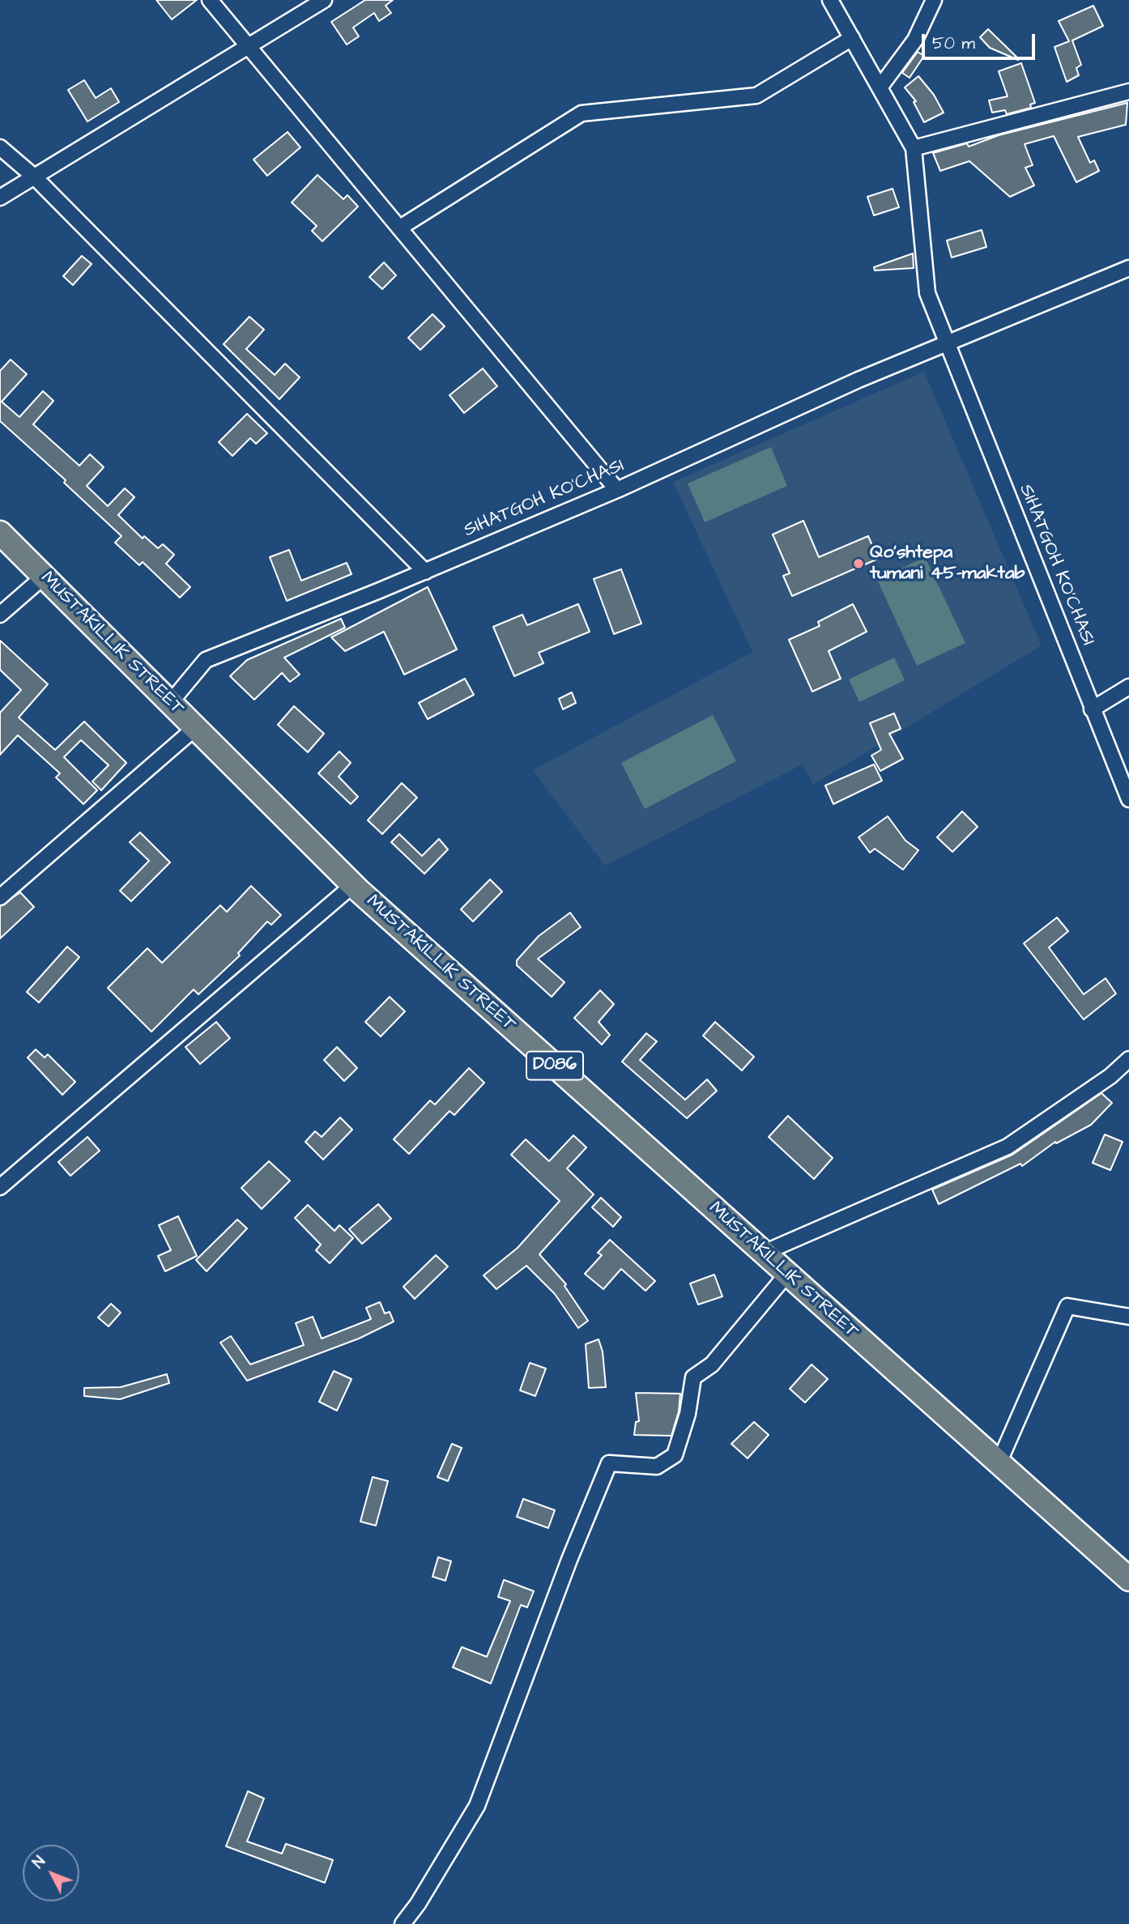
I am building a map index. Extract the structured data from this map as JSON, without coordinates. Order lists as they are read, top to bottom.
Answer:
{
  "streets": {
    "main road": ["MUSTAKILLIK STREET", "D086"],
    "street": ["SIHATGOH KO'CHASI"]
  },
  "crossings": [
    ["SIHATGOH KO'CHASI", "MUSTAKILLIK STREET"]
  ],
  "places": ["Qo'shtepa tumani 45-maktab"],
  "scale_bar": "50 m",
  "north": "top left"
}
